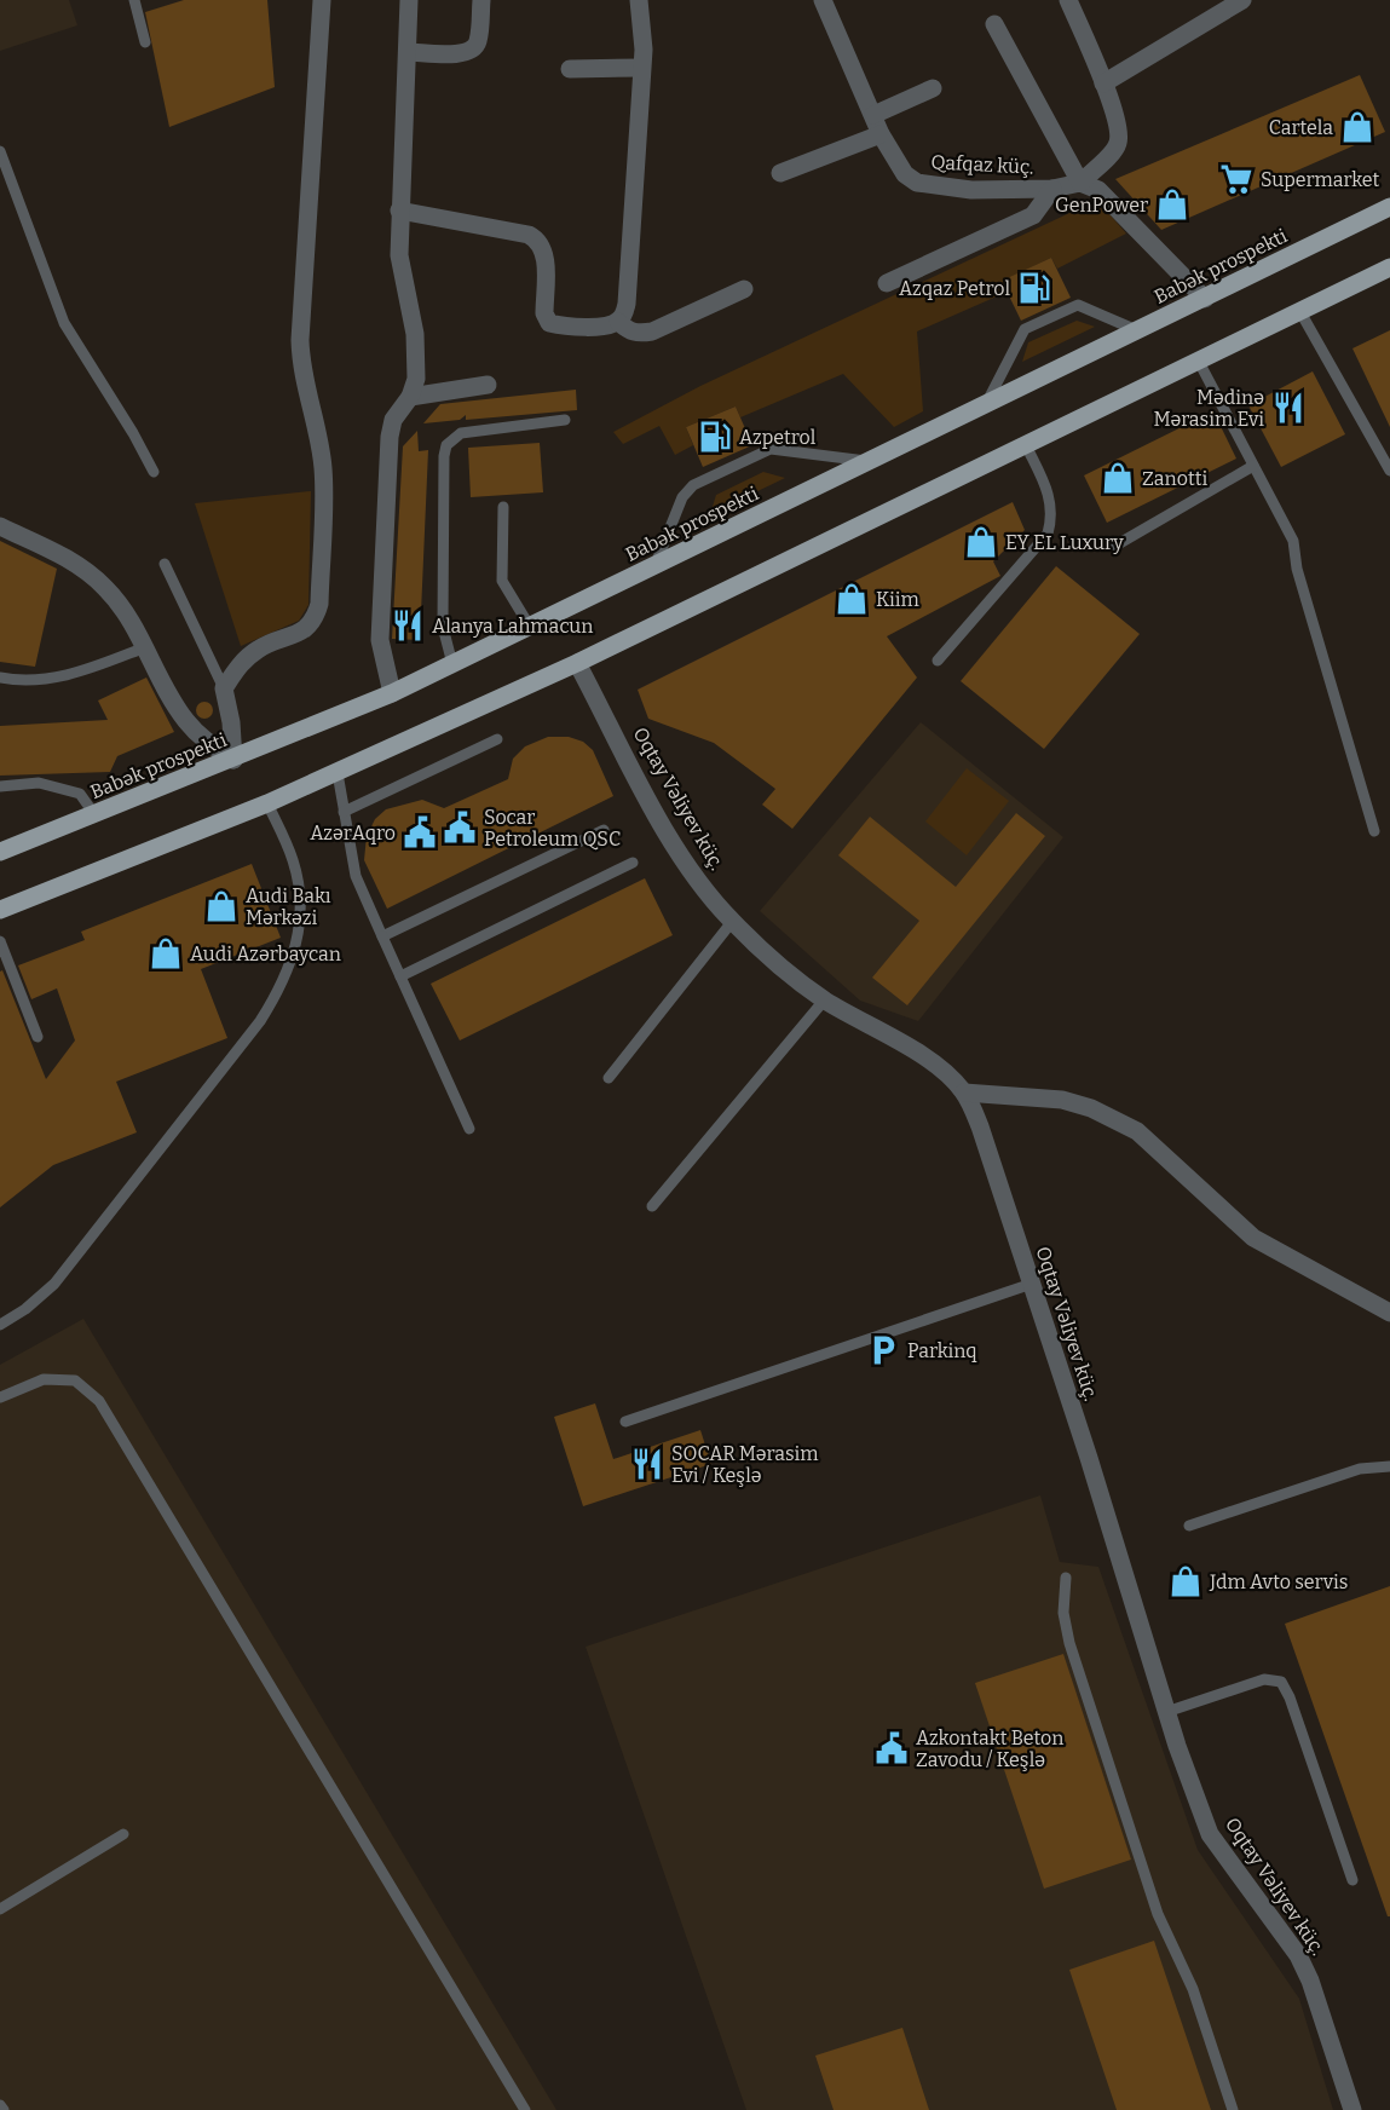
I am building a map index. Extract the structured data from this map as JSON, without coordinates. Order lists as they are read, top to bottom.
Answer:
{
  "streets": {
    "main road": ["Babək prospekti"],
    "street": ["Qafqaz küç.", "Oqtay Vəliyev küç."]
  },
  "places": {
    "shop": [
      "Cartela",
      "GenPower",
      "Zanotti",
      "EY EL Luxury",
      "Kiim",
      "Audi Bakı Mərkəzi",
      "Audi Azərbaycan",
      "Jdm Avto servis"
    ],
    "supermarket": ["Supermarket"],
    "fuel station": ["Azqaz Petrol", "Azpetrol"],
    "restaurant": ["Mədinə Mərasim Evi", "Alanya Lahmacun", "SOCAR Mərasim Evi / Keşlə"],
    "public building": ["Socar Petroleum QSC", "AzərAqro", "Azkontakt Beton Zavodu / Keşlə"],
    "parking": ["Parkinq"]
  }
}
